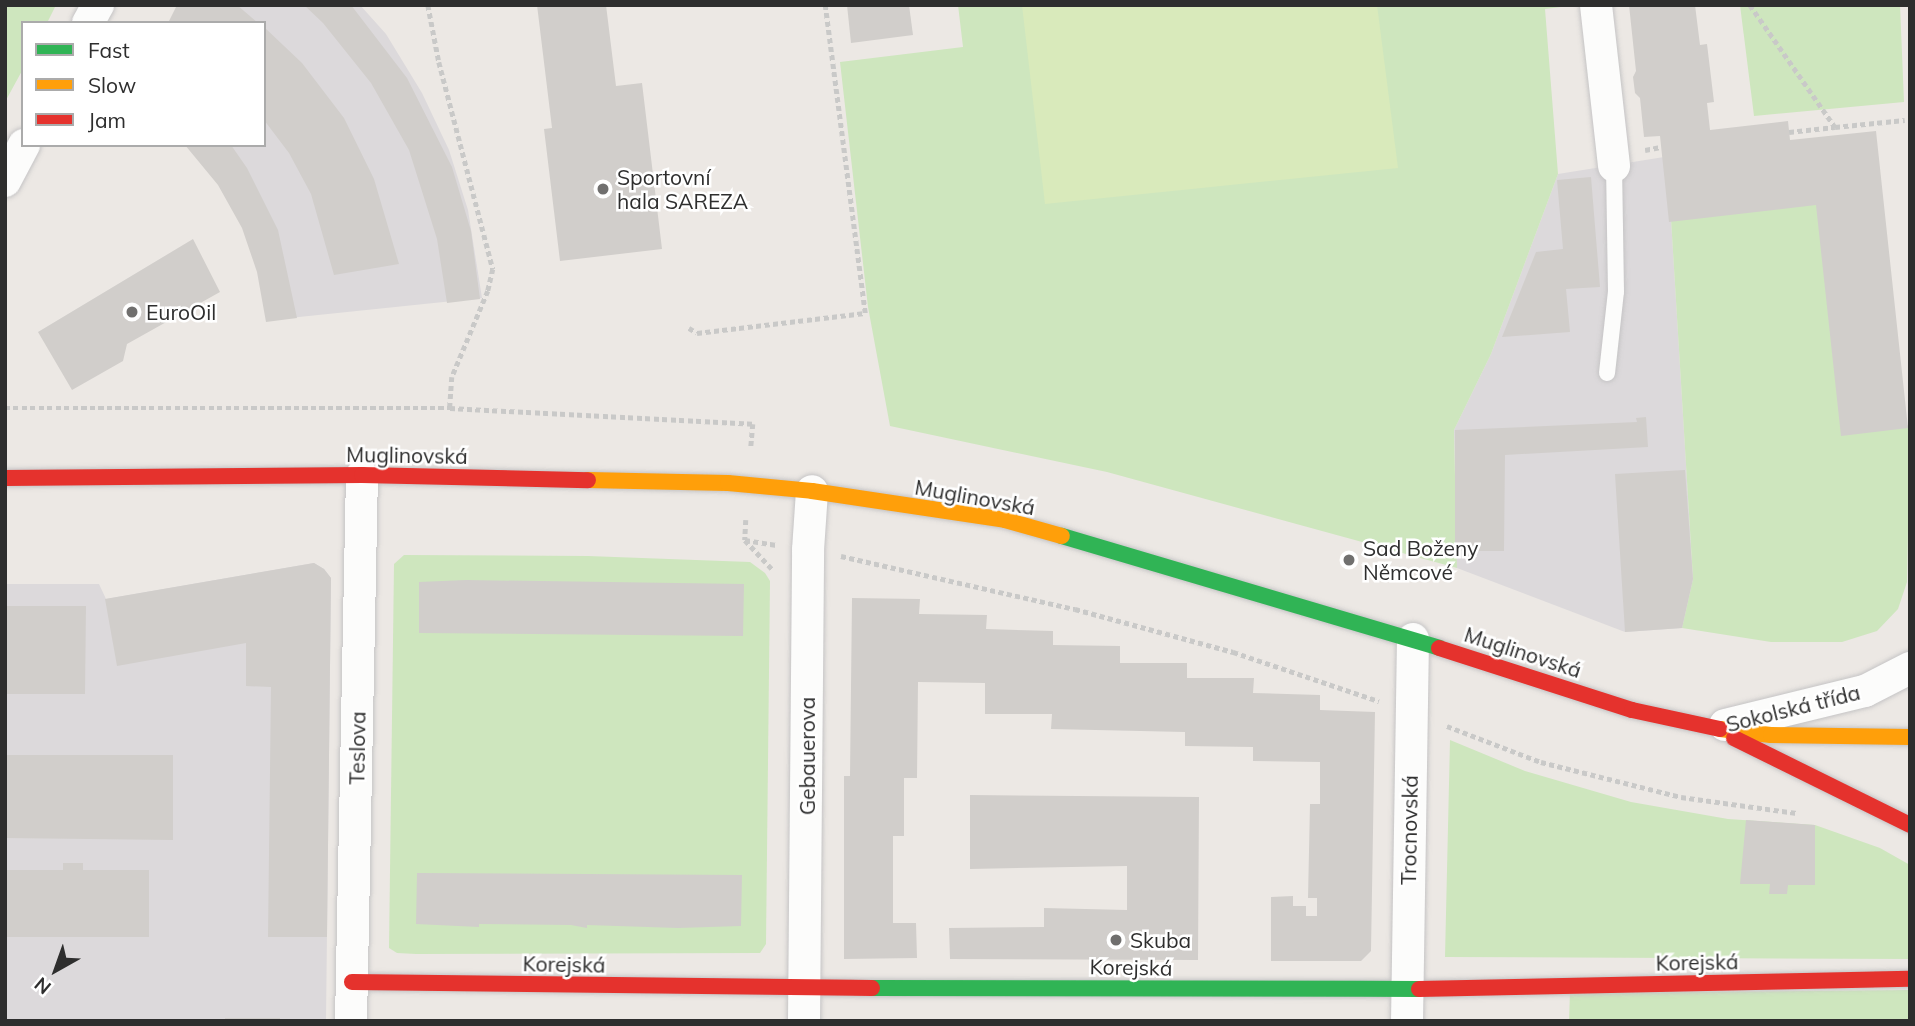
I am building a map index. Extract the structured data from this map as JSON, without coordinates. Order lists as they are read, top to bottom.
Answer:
{
  "streets": {
    "main road": ["Muglinovská", "Korejská"],
    "street": [
      "Sokolská třída",
      "Teslova",
      "Gebauerova",
      "Trocnovská"
    ]
  },
  "crossings": [
    ["Muglinovská", "Sokolská třída"],
    ["Muglinovská", "Teslova"],
    ["Muglinovská", "Gebauerova"],
    ["Muglinovská", "Trocnovská"],
    ["Teslova", "Korejská"],
    ["Gebauerova", "Korejská"],
    ["Trocnovská", "Korejská"]
  ],
  "places": [
    "Sportovní hala SAREZA",
    "EuroOil",
    "Sad Boženy Němcové",
    "Skuba"
  ],
  "legend": ["Fast", "Slow", "Jam"],
  "north": "bottom left"
}
